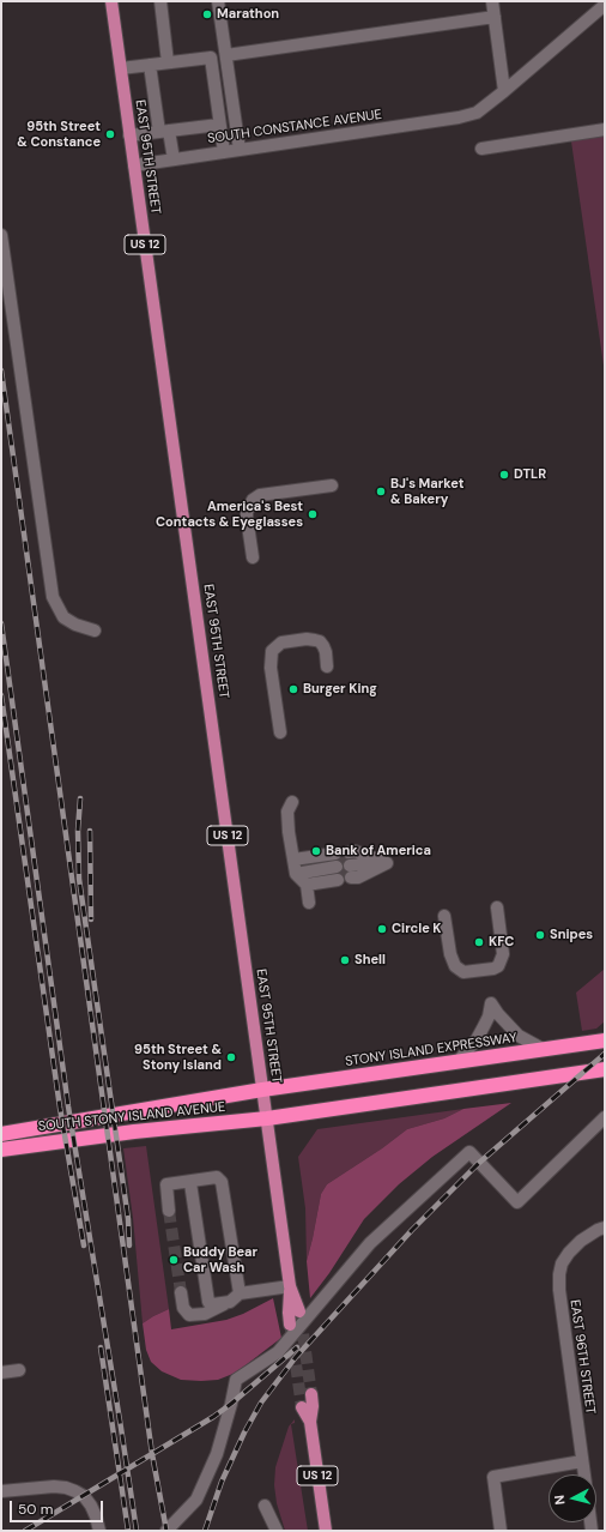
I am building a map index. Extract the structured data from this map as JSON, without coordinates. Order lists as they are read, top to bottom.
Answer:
{
  "streets": {
    "highway": ["STONY ISLAND EXPRESSWAY", "SOUTH STONY ISLAND AVENUE"],
    "main road": ["EAST 95TH STREET", "US 12"],
    "street": ["SOUTH CONSTANCE AVENUE", "EAST 96TH STREET"]
  },
  "crossings": [
    ["SOUTH CONSTANCE AVENUE", "EAST 95TH STREET"],
    ["EAST 95TH STREET", "STONY ISLAND EXPRESSWAY"],
    ["EAST 95TH STREET", "SOUTH STONY ISLAND AVENUE"],
    ["STONY ISLAND EXPRESSWAY", "SOUTH STONY ISLAND AVENUE"]
  ],
  "places": [
    "Marathon",
    "95th Street & Constance",
    "DTLR",
    "BJ's Market & Bakery",
    "America's Best Contacts & Eyeglasses",
    "Burger King",
    "Bank of America",
    "Circle K",
    "Snipes",
    "KFC",
    "Shell",
    "95th Street & Stony Island",
    "Buddy Bear Car Wash"
  ],
  "scale_bar": "50 m",
  "north": "left"
}
